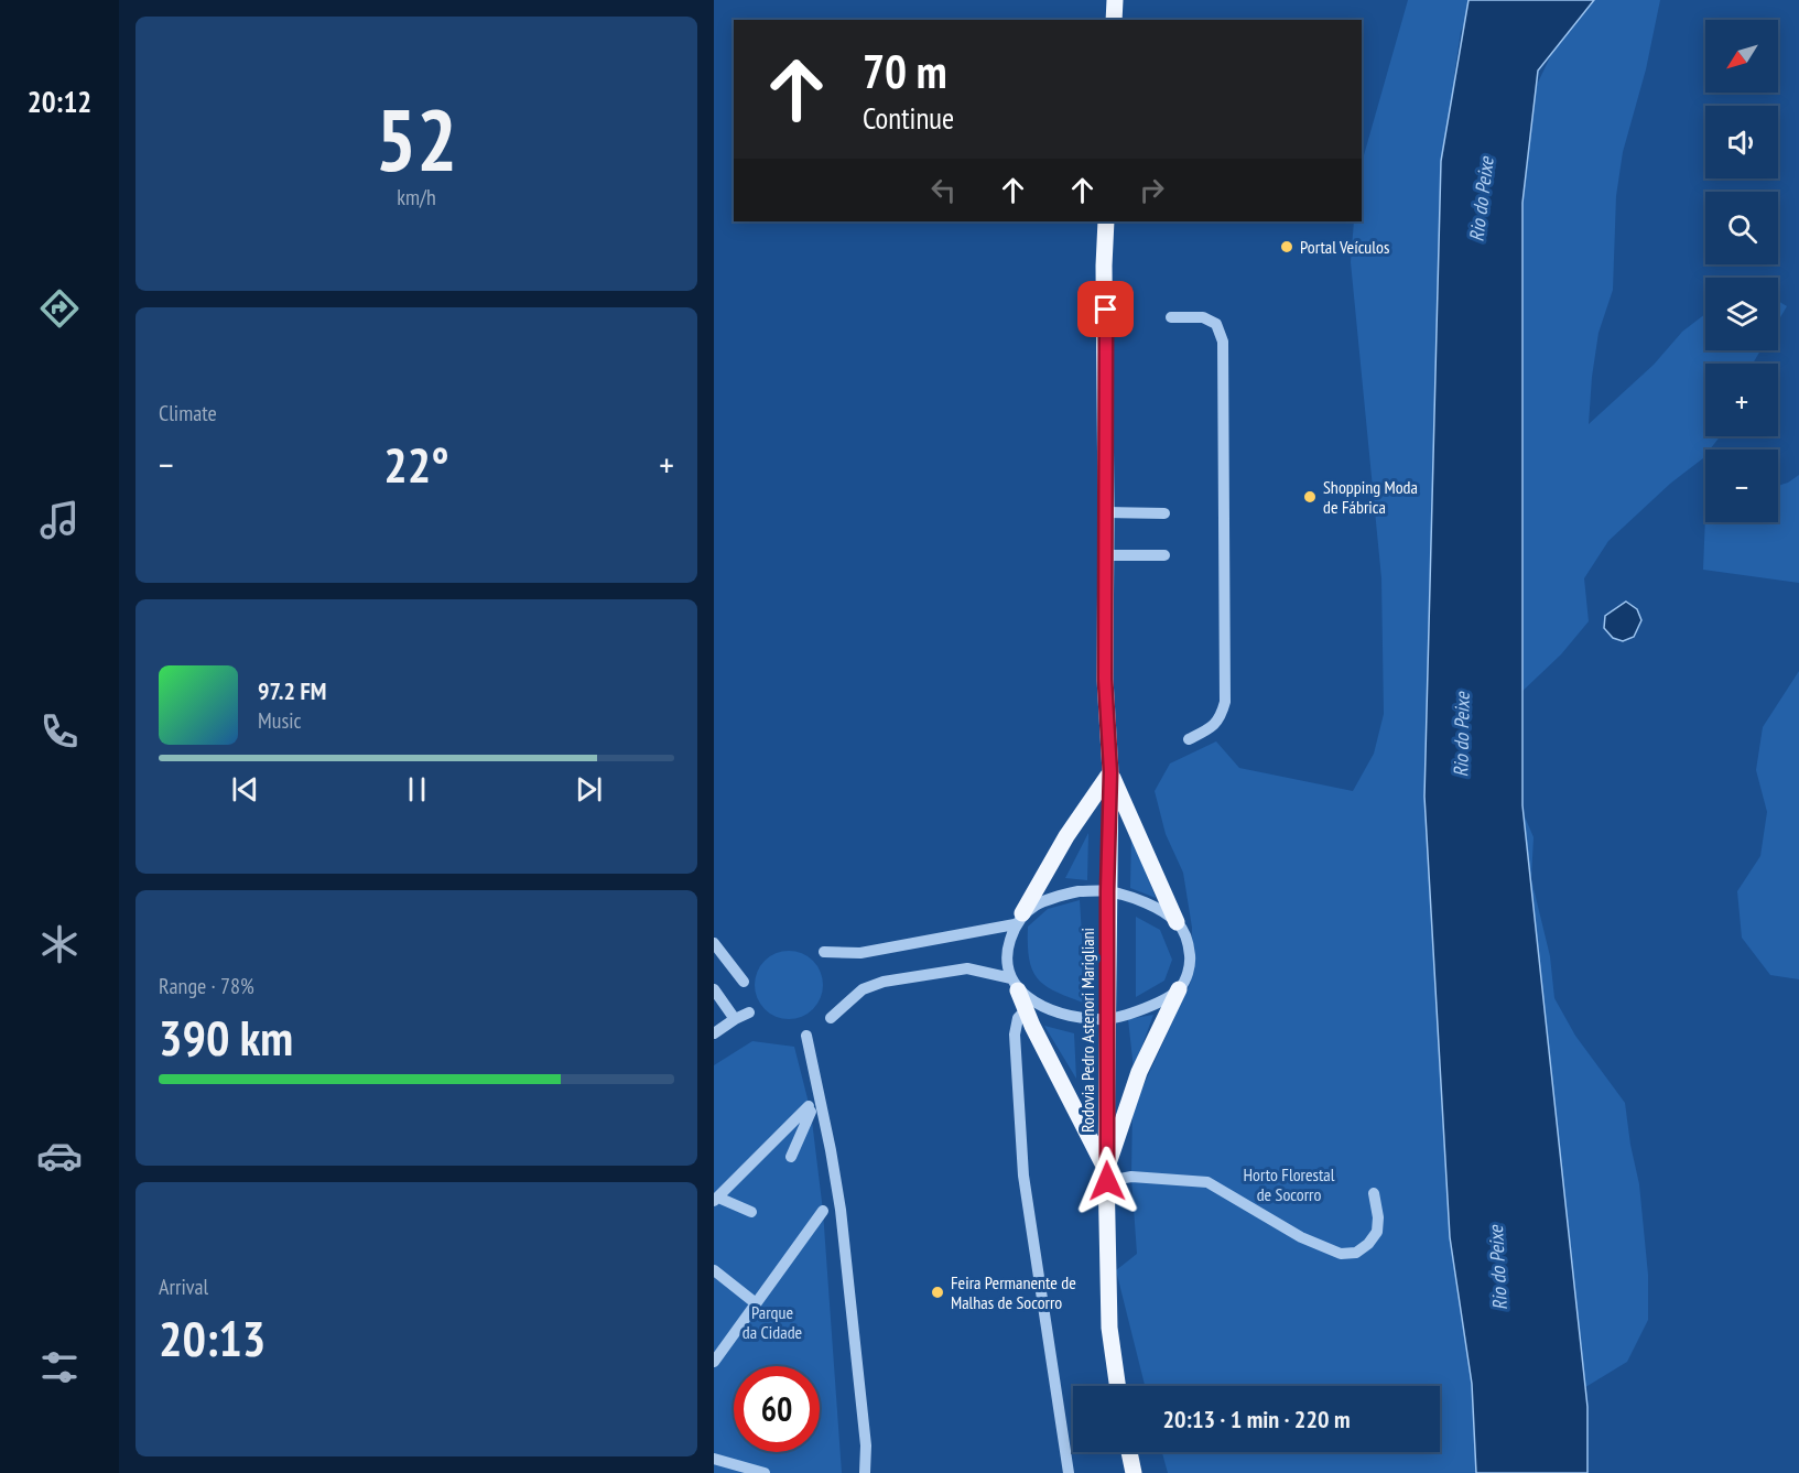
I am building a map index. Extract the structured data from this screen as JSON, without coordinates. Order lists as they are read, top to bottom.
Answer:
{
  "streets": {
    "main road": ["Rodovia Pedro Astenori Marigliani"]
  },
  "water": ["Rio do Peixe"],
  "parks": ["Horto Florestal de Socorro", "Parque da Cidade"],
  "places": ["Portal Veículos", "Shopping Moda de Fábrica", "Feira Permanente de Malhas de Socorro"],
  "north": "bottom left",
  "page": {
    "tabs": "20:12",
    "tile": [
      ["52", "km/h"],
      "Climate",
      ["Range · 78%", "390 km"],
      ["Arrival", "20:13"]
    ],
    "map_buttons": ["+", "−"],
    "turn": ["70 m", "Continue"],
    "heat": ["−", "22°", "+"],
    "song": ["97.2 FM", "Music"],
    "limit": "60",
    "trip": "20:13 · 1 min · 220 m"
  }
}
